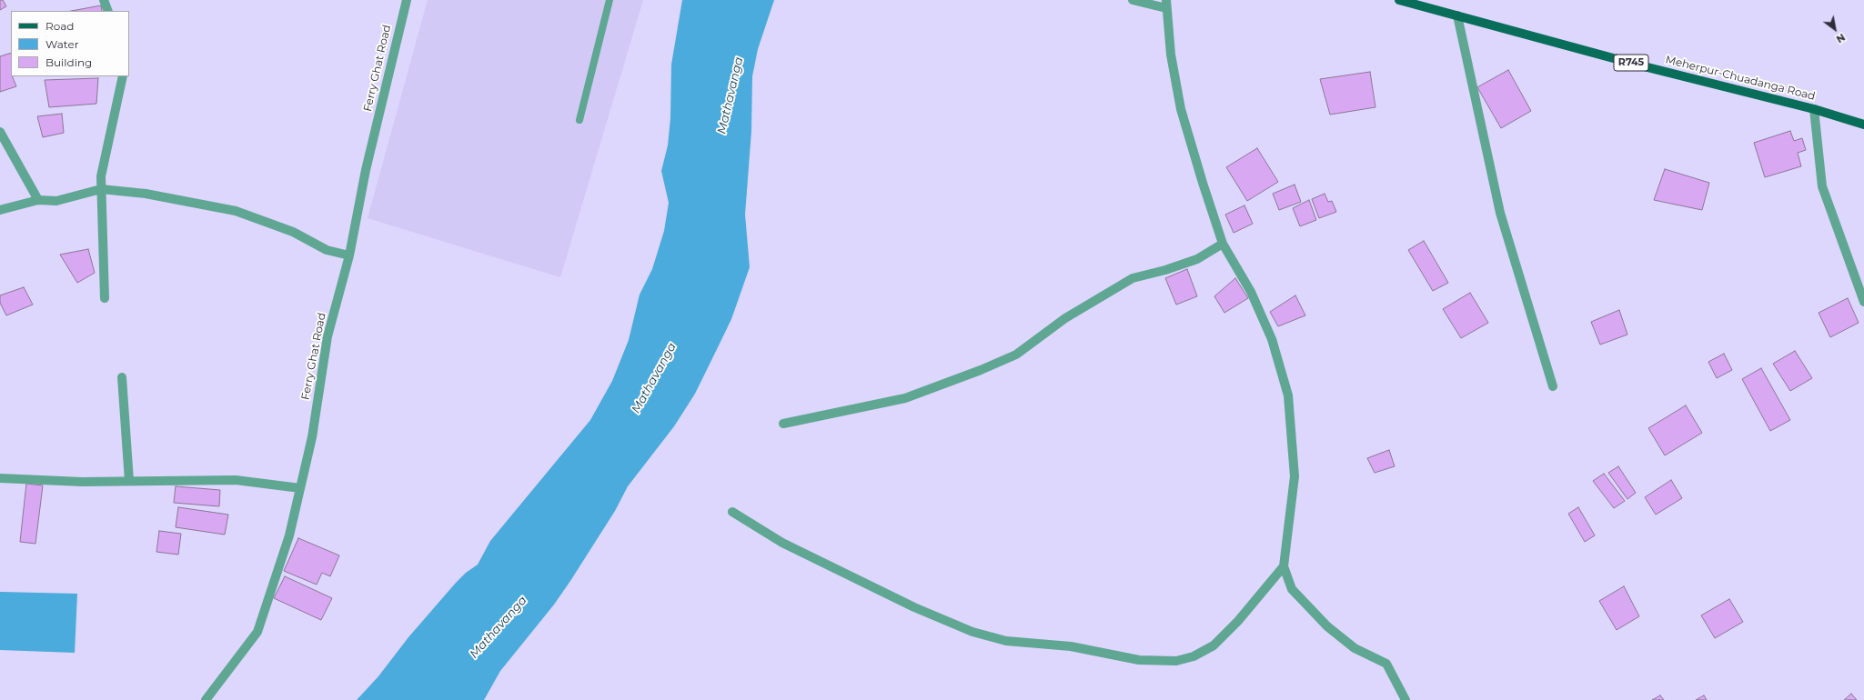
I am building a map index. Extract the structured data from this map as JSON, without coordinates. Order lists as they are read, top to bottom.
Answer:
{
  "streets": {
    "main road": ["R745", "Meherpur-Chuadanga Road"],
    "street": ["Ferry Ghat Road"]
  },
  "water": ["Mathavanga"],
  "legend": ["Road", "Water", "Building"],
  "north": "bottom right"
}
